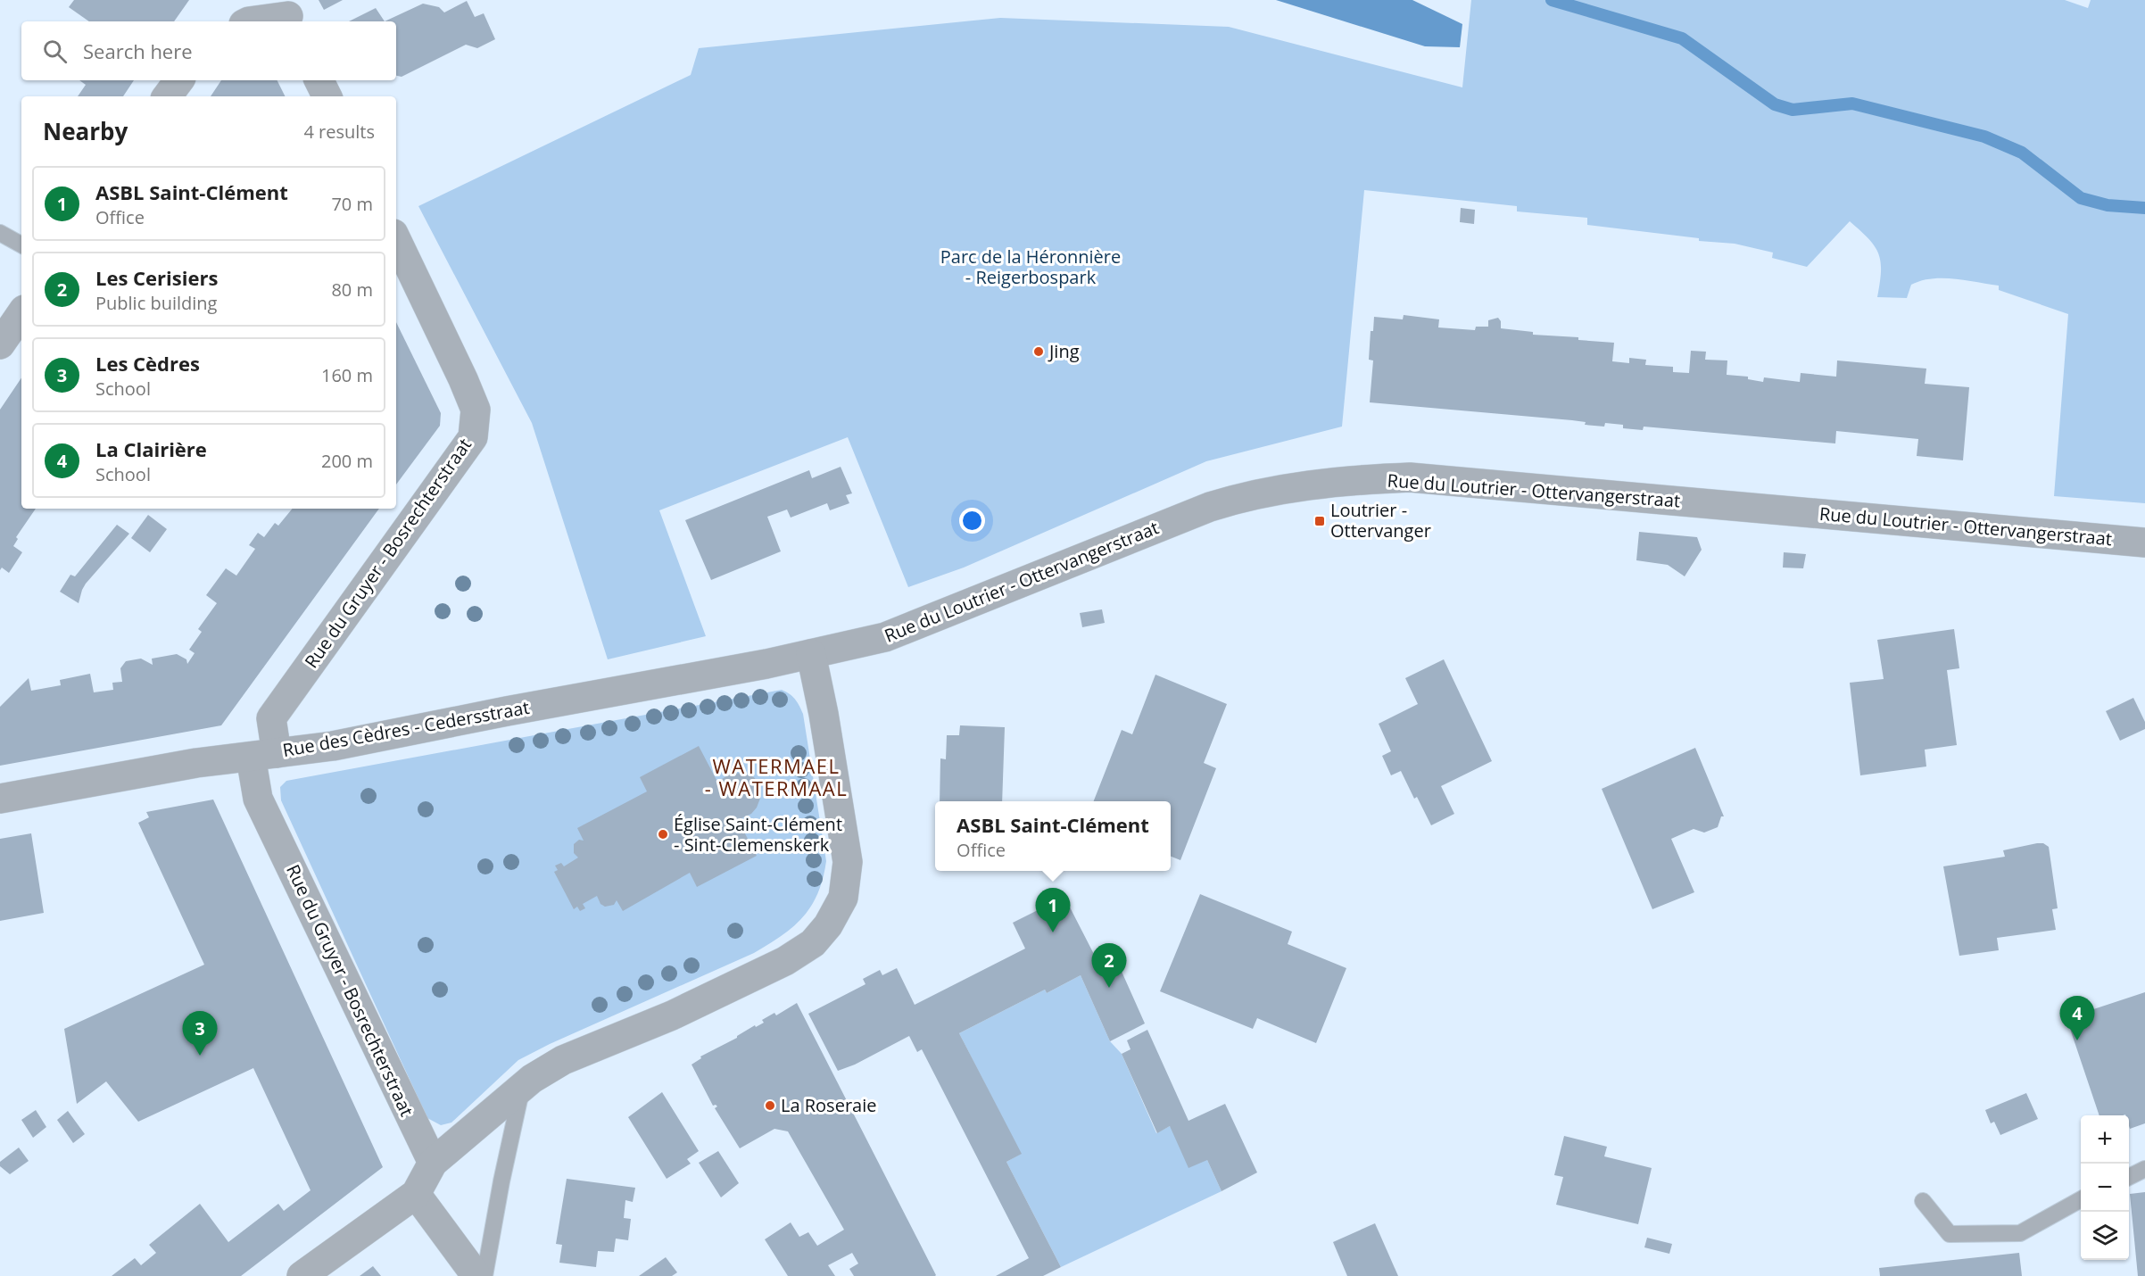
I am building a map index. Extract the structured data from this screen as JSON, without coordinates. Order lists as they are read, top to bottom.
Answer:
{
  "streets": {
    "street": ["Rue du Loutrier - Ottervangerstraat", "Rue du Gruyer - Bosrechterstraat", "Rue des Cèdres - Cedersstraat"]
  },
  "crossings": [
    ["Rue du Loutrier - Ottervangerstraat", "Rue des Cèdres - Cedersstraat"],
    ["Rue du Gruyer - Bosrechterstraat", "Rue des Cèdres - Cedersstraat"]
  ],
  "districts": ["WATERMAEL - WATERMAAL"],
  "parks": ["Parc de la Héronnière - Reigerbospark"],
  "places": {
    "other": ["Jing", "Église Saint-Clément - Sint-Clemenskerk", "La Roseraie"],
    "transit": ["Loutrier - Ottervanger"]
  },
  "page": {
    "search": "Search here",
    "heading": ["Nearby", "4 results"],
    "list": [
      {
        "mark": "1",
        "name": "ASBL Saint-Clément",
        "note": "Office",
        "value": "70 m"
      },
      {
        "mark": "2",
        "name": "Les Cerisiers",
        "note": "Public building",
        "value": "80 m"
      },
      {
        "mark": "3",
        "name": "Les Cèdres",
        "note": "School",
        "value": "160 m"
      },
      {
        "mark": "4",
        "name": "La Clairière",
        "note": "School",
        "value": "200 m"
      }
    ],
    "popup": ["ASBL Saint-Clément", "Office"],
    "pins": [
      "1",
      "2",
      "4",
      "3"
    ],
    "map_buttons": ["+", "−"]
  }
}
